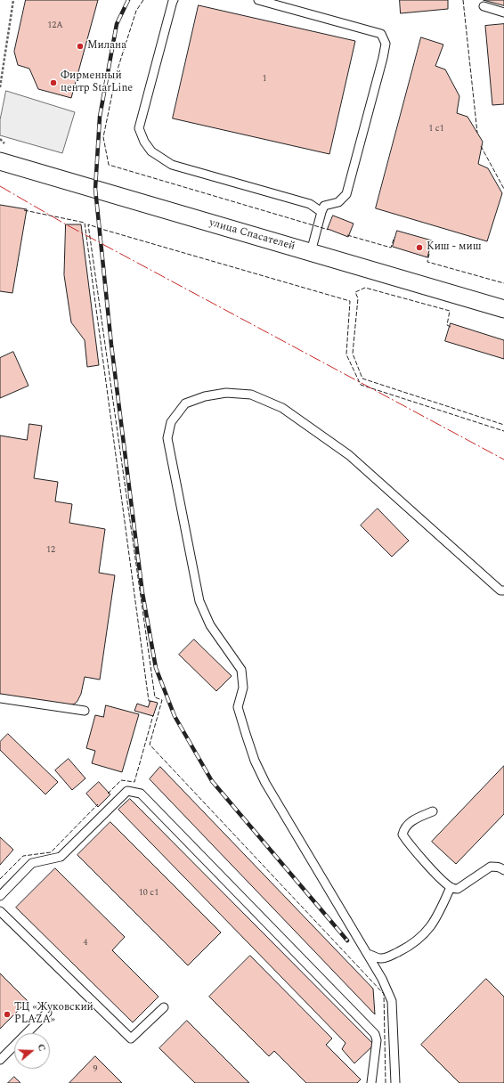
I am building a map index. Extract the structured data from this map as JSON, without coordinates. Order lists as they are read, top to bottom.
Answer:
{
  "streets": {
    "street": ["улица Спасателей"]
  },
  "places": [
    "Милана",
    "Фирменный центр StarLine",
    "Киш - миш",
    "ТЦ «Жуковский PLAZA»"
  ],
  "house_numbers": [
    "12А",
    "1",
    "1 с1",
    "12",
    "10 с1",
    "4",
    "9"
  ],
  "north": "right"
}
